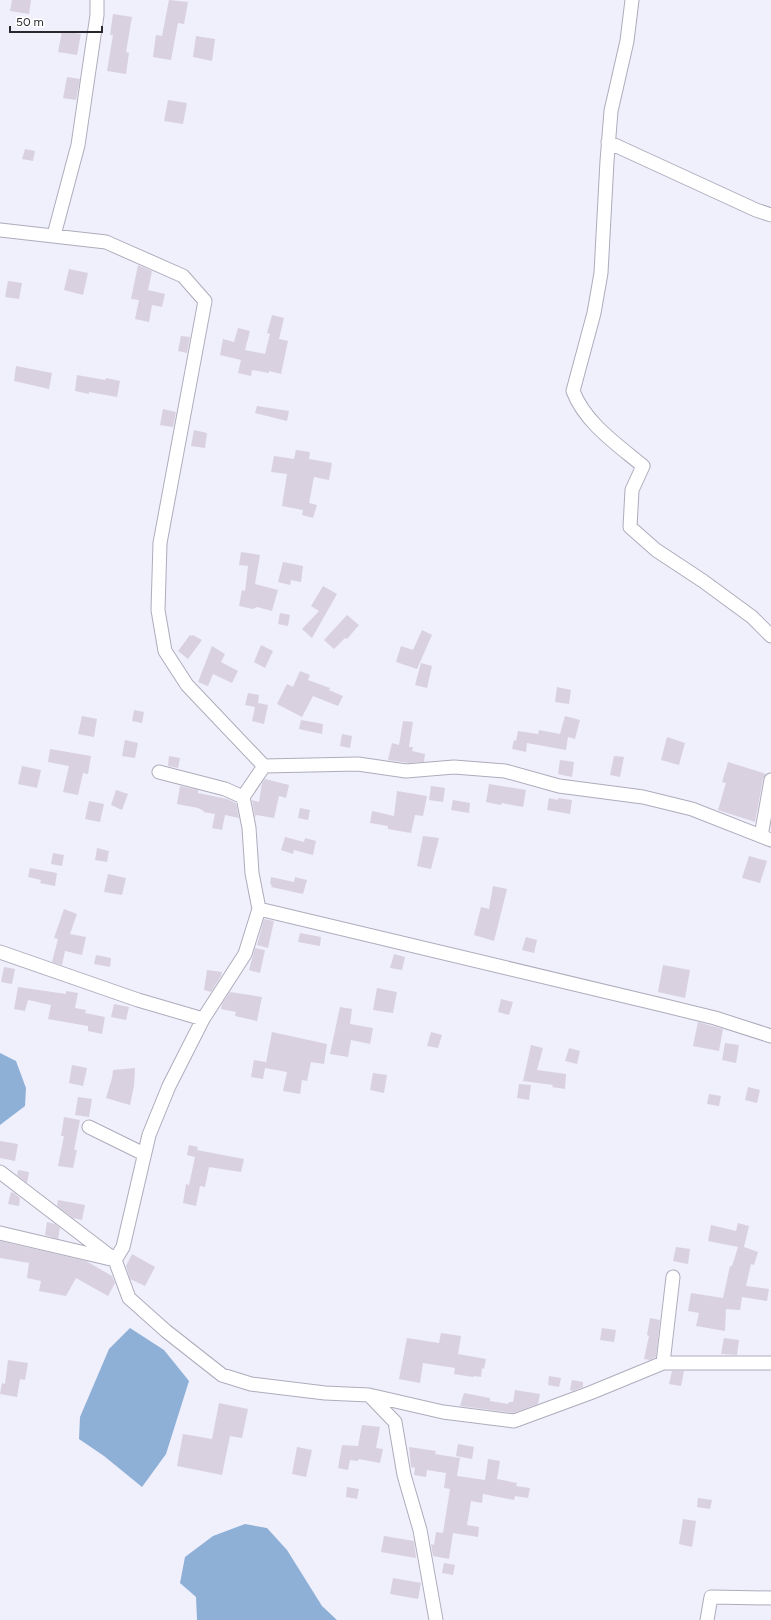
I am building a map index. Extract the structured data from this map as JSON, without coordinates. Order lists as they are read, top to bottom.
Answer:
{
  "scale_bar": "50 m"
}
